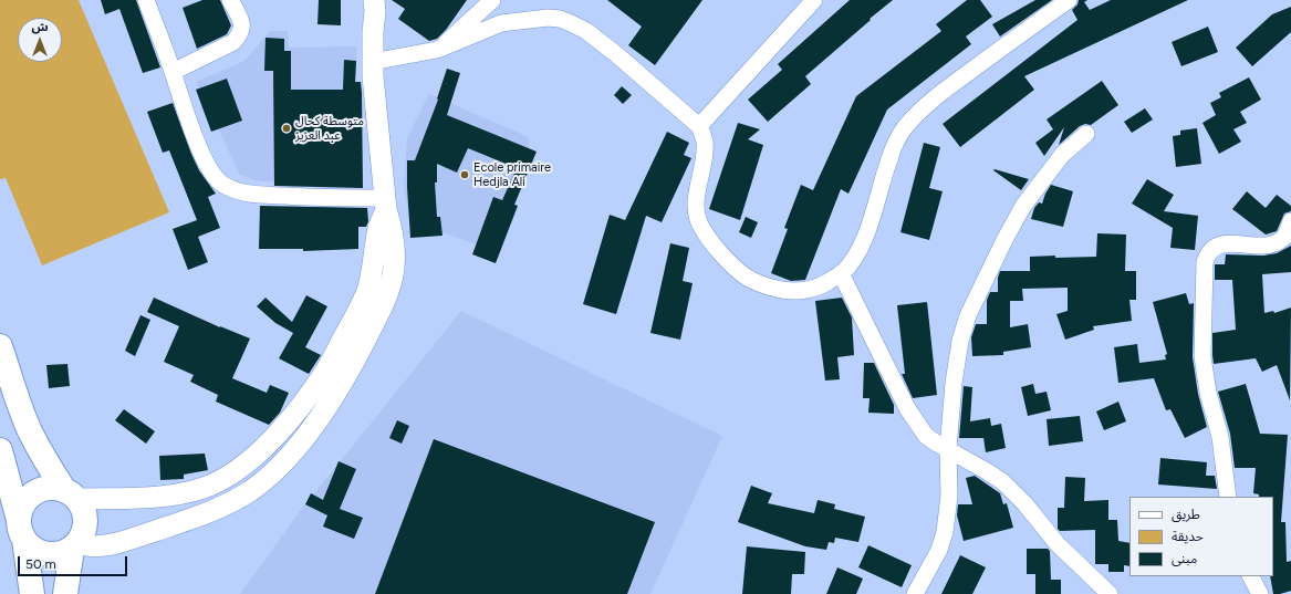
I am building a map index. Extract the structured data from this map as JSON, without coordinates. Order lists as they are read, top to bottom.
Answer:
{
  "places": ["متوسطة كحال عبد العزيز", "Ecole primaire Hedjla Ali"],
  "legend": ["طريق", "حديقة", "مبنى"],
  "scale_bar": "50 m",
  "north": "top"
}
